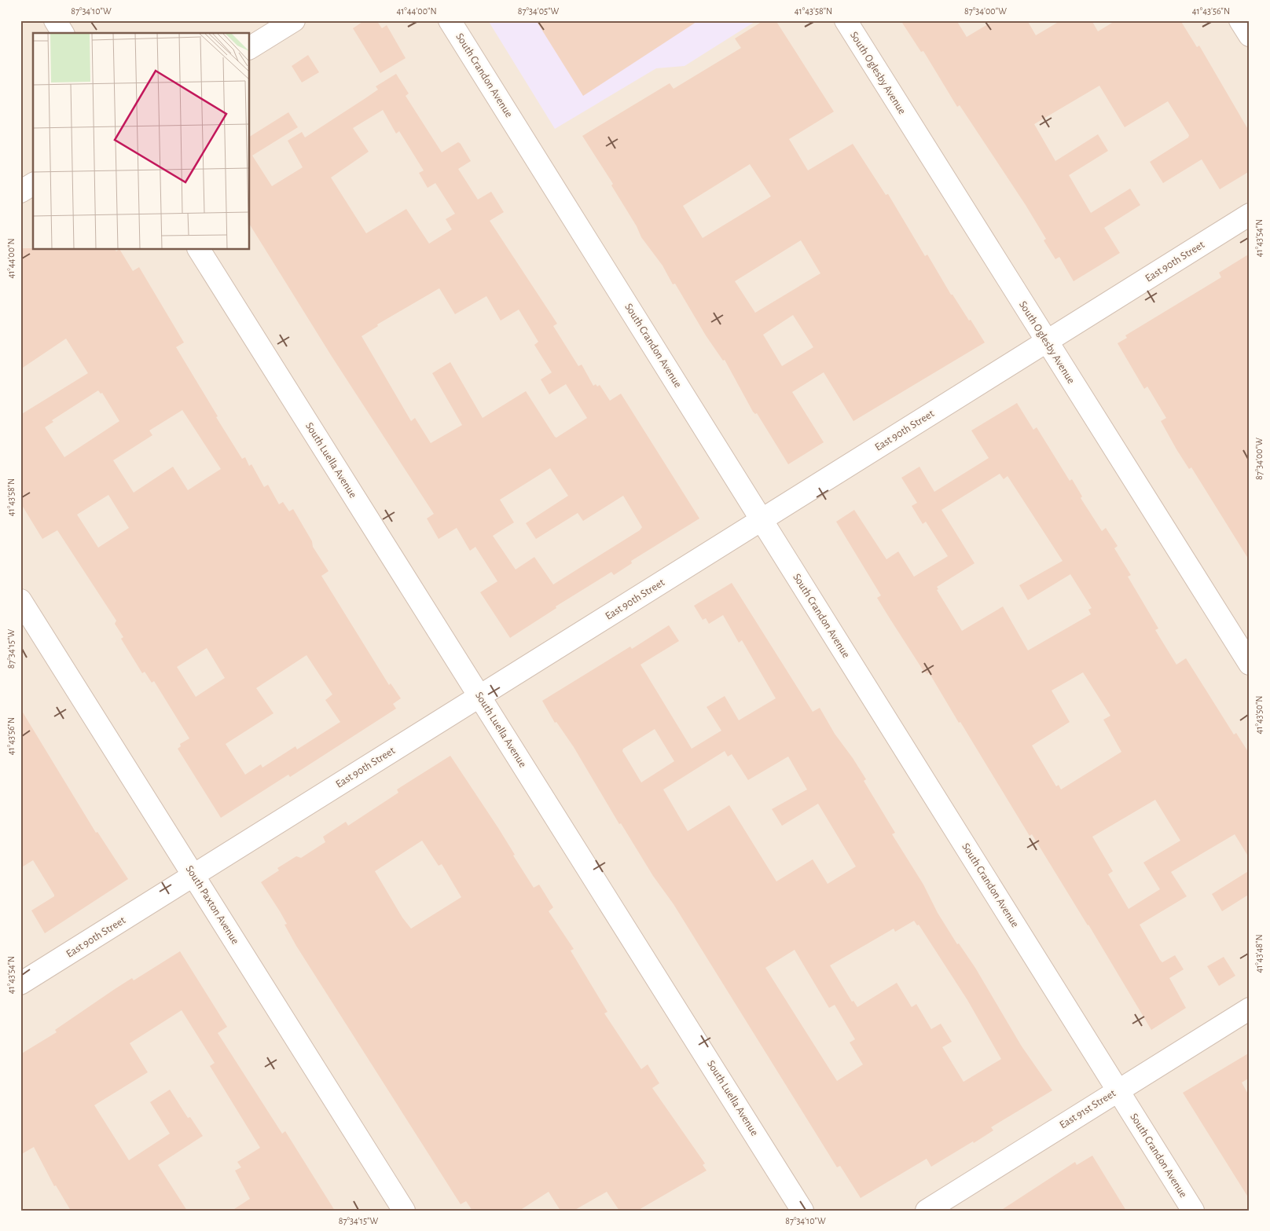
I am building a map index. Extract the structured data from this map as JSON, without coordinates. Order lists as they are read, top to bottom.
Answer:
{
  "streets": {
    "street": [
      "South Oglesby Avenue",
      "South Crandon Avenue",
      "East 90th Street",
      "South Luella Avenue",
      "South Paxton Avenue",
      "East 91st Street"
    ]
  },
  "crossings": [
    ["South Oglesby Avenue", "East 90th Street"],
    ["South Crandon Avenue", "East 90th Street"],
    ["South Crandon Avenue", "East 91st Street"],
    ["East 90th Street", "South Luella Avenue"],
    ["East 90th Street", "South Paxton Avenue"]
  ],
  "coordinates": [
    "87°34'10\"W",
    "41°44'00\"N",
    "87°34'05\"W",
    "41°43'58\"N",
    "87°34'00\"W",
    "41°43'56\"N",
    "41°43'54\"N",
    "87°34'15\"W",
    "41°43'50\"N",
    "41°43'48\"N"
  ]
}
